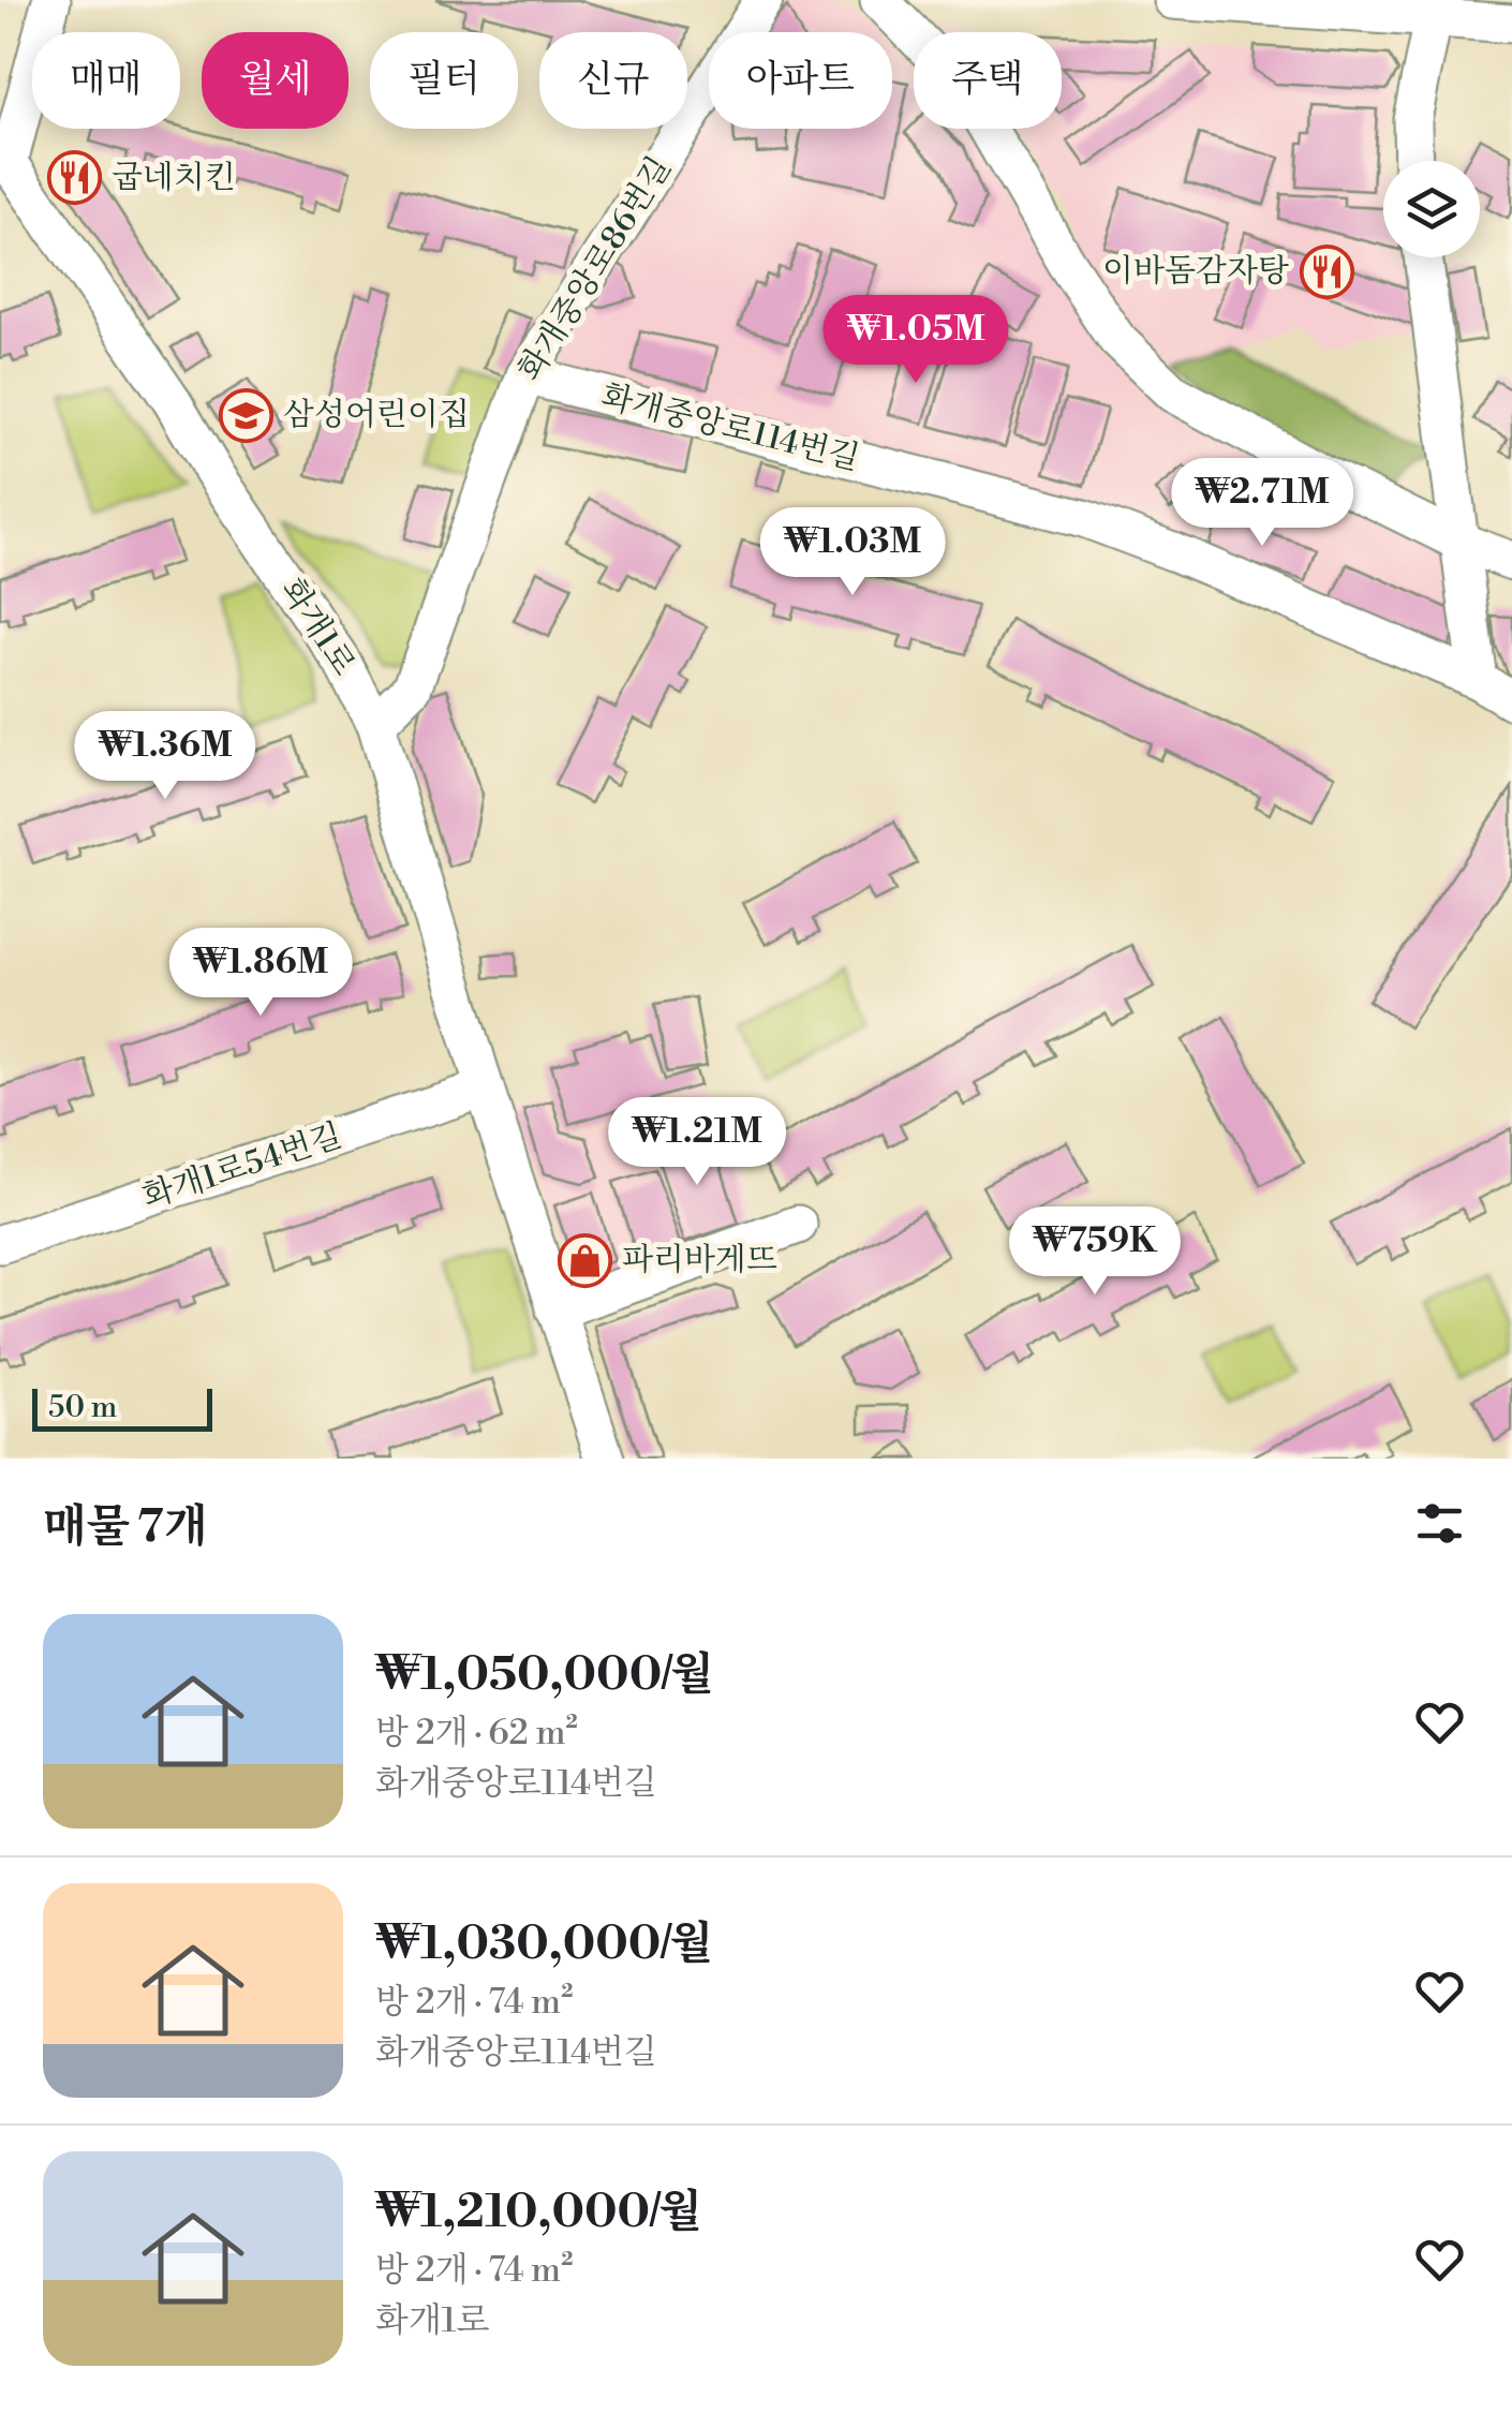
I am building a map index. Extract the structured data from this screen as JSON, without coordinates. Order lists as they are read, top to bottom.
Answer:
{
  "streets": {
    "street": [
      "화개중앙로86번길",
      "화개중앙로114번길",
      "화개1로",
      "화개1로54번길"
    ]
  },
  "crossings": [
    ["화개중앙로86번길", "화개중앙로114번길"],
    ["화개중앙로86번길", "화개1로"],
    ["화개1로", "화개1로54번길"]
  ],
  "places": {
    "restaurant": ["굽네치킨", "이바돔감자탕"],
    "school or university": ["삼성어린이집"],
    "shop": ["파리바게뜨"]
  },
  "scale_bar": "50 m",
  "page": {
    "chip": [
      "매매",
      "월세",
      "필터",
      "신규",
      "아파트",
      "주택"
    ],
    "price": [
      "₩1.05M",
      "₩2.71M",
      "₩1.03M",
      "₩1.36M",
      "₩1.86M",
      "₩1.21M",
      "₩759K"
    ],
    "scale": "50 m",
    "heading": "매물 7개",
    "list": [
      {
        "name": "₩1,050,000/월",
        "note": "방 2개 · 62 m² · 화개중앙로114번길"
      },
      {
        "name": "₩1,030,000/월",
        "note": "방 2개 · 74 m² · 화개중앙로114번길"
      },
      {
        "name": "₩1,210,000/월",
        "note": "방 2개 · 74 m² · 화개1로"
      }
    ]
  }
}
